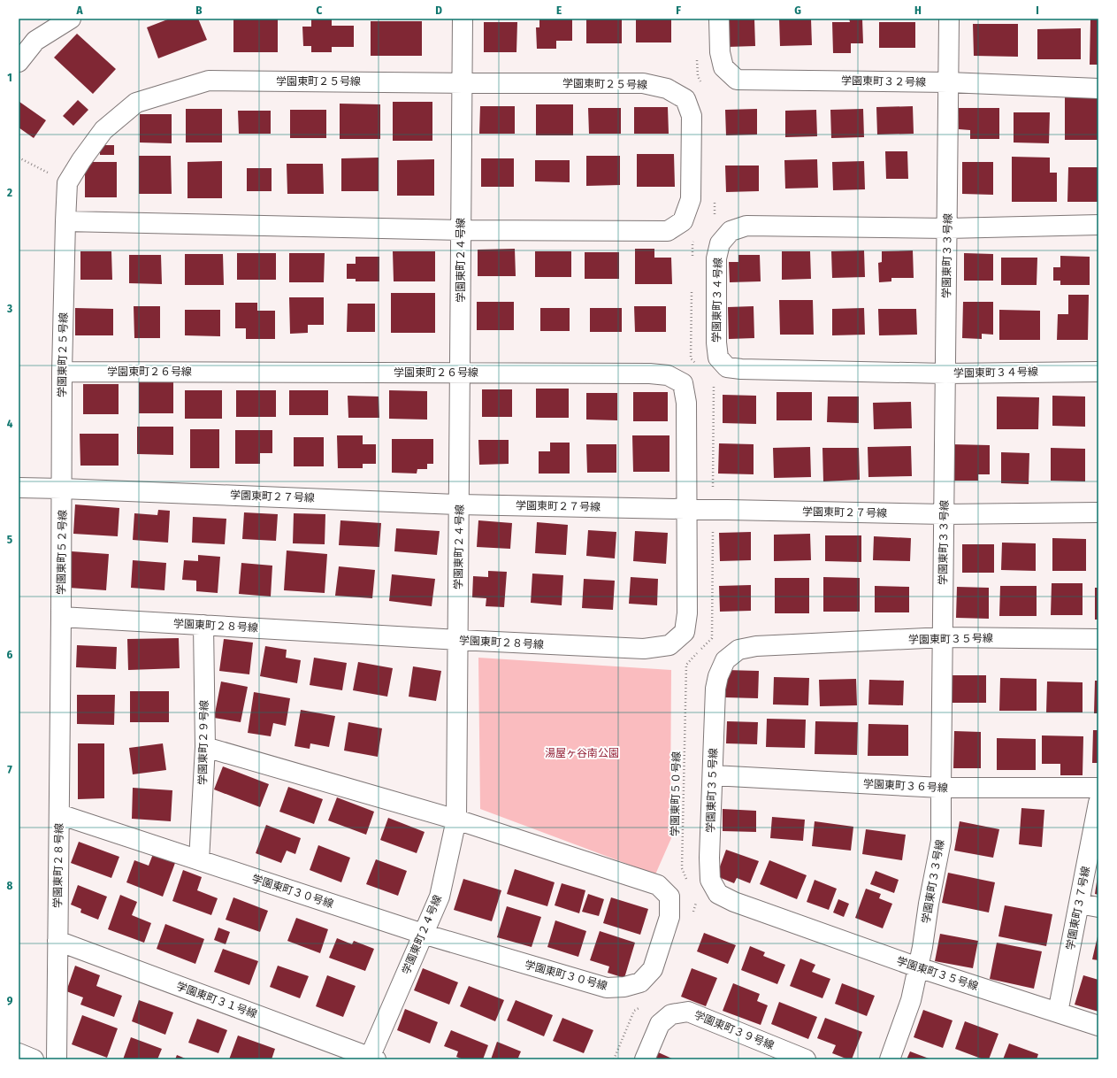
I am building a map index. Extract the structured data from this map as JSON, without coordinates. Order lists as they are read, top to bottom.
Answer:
{
  "streets": {
    "street": [
      "学園東町２５号線",
      "学園東町３２号線",
      "学園東町３３号線",
      "学園東町２４号線",
      "学園東町３４号線",
      "学園東町２６号線",
      "学園東町２７号線",
      "学園東町５２号線",
      "学園東町２８号線",
      "学園東町３５号線",
      "学園東町２９号線",
      "学園東町３６号線",
      "学園東町３０号線",
      "学園東町３７号線",
      "学園東町３１号線",
      "学園東町３９号線"
    ],
    "path": ["学園東町５０号線"]
  },
  "crossings": [
    ["学園東町２５号線", "学園東町２４号線"],
    ["学園東町２５号線", "学園東町２６号線"],
    ["学園東町２５号線", "学園東町２７号線"],
    ["学園東町２５号線", "学園東町５２号線"],
    ["学園東町３２号線", "学園東町３３号線"],
    ["学園東町３３号線", "学園東町３４号線"],
    ["学園東町３３号線", "学園東町２７号線"],
    ["学園東町３３号線", "学園東町３５号線"],
    ["学園東町３３号線", "学園東町３６号線"],
    ["学園東町２４号線", "学園東町２６号線"],
    ["学園東町２４号線", "学園東町２７号線"],
    ["学園東町２４号線", "学園東町２８号線"],
    ["学園東町２４号線", "学園東町３０号線"],
    ["学園東町２４号線", "学園東町３１号線"],
    ["学園東町２６号線", "学園東町２７号線"],
    ["学園東町２６号線", "学園東町２８号線"],
    ["学園東町２７号線", "学園東町５２号線"],
    ["学園東町２７号線", "学園東町２８号線"],
    ["学園東町２７号線", "学園東町５０号線"],
    ["学園東町５２号線", "学園東町２８号線"],
    ["学園東町２８号線", "学園東町２９号線"],
    ["学園東町２８号線", "学園東町３０号線"],
    ["学園東町２８号線", "学園東町３１号線"],
    ["学園東町３５号線", "学園東町３６号線"],
    ["学園東町３５号線", "学園東町３７号線"],
    ["学園東町２９号線", "学園東町３０号線"]
  ],
  "parks": ["湯屋ヶ谷南公園"],
  "grid": {
    "columns": [
      "A",
      "B",
      "C",
      "D",
      "E",
      "F",
      "G",
      "H",
      "I"
    ],
    "rows": [
      "1",
      "2",
      "3",
      "4",
      "5",
      "6",
      "7",
      "8",
      "9"
    ]
  }
}
